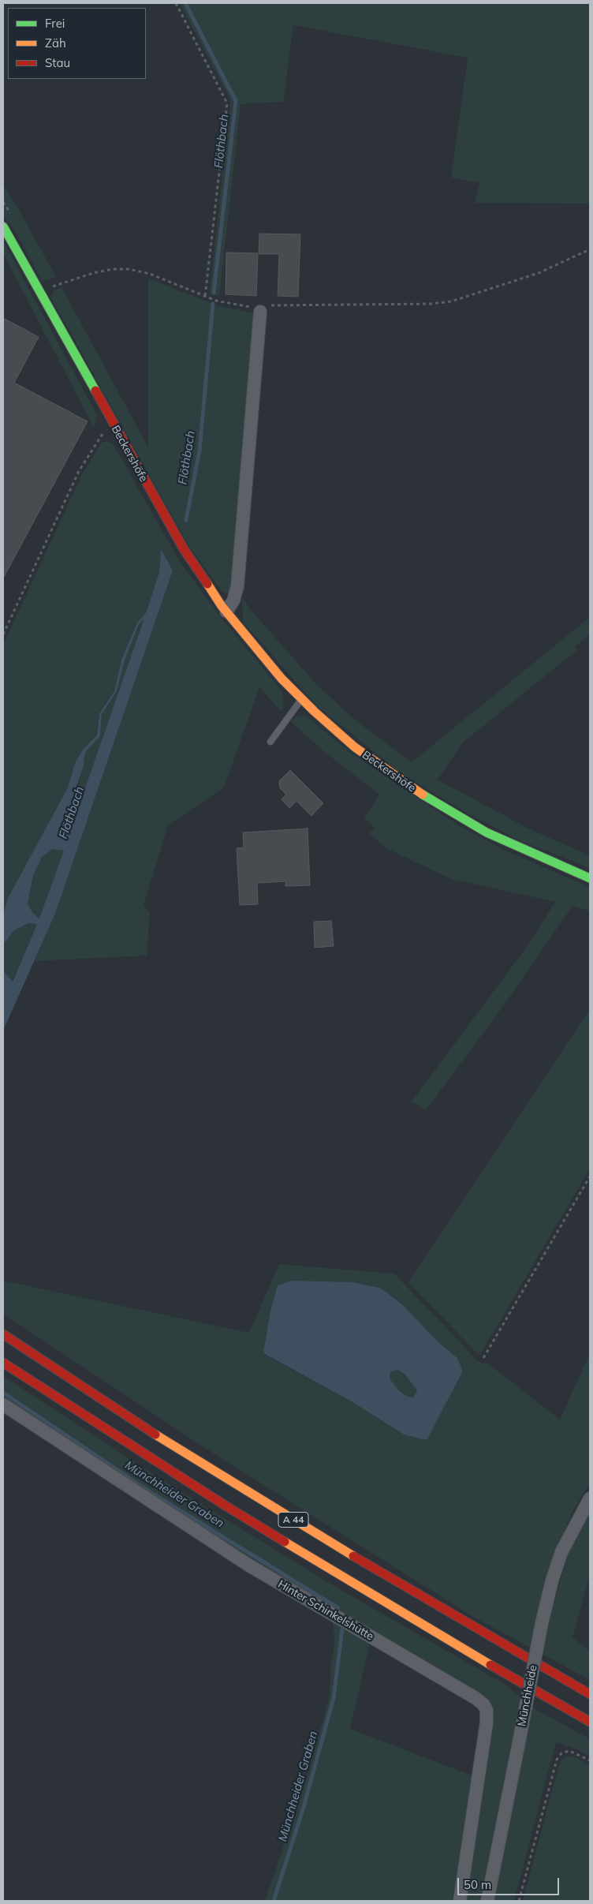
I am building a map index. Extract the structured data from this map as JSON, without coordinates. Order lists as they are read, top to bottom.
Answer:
{
  "streets": {
    "main road": ["Beckershöfe", "A 44"],
    "street": ["Hinter Schinkelshütte", "Münchheide"]
  },
  "water": ["Flöthbach", "Münchheider Graben"],
  "legend": ["Frei", "Zäh", "Stau"],
  "scale_bar": "50 m"
}
